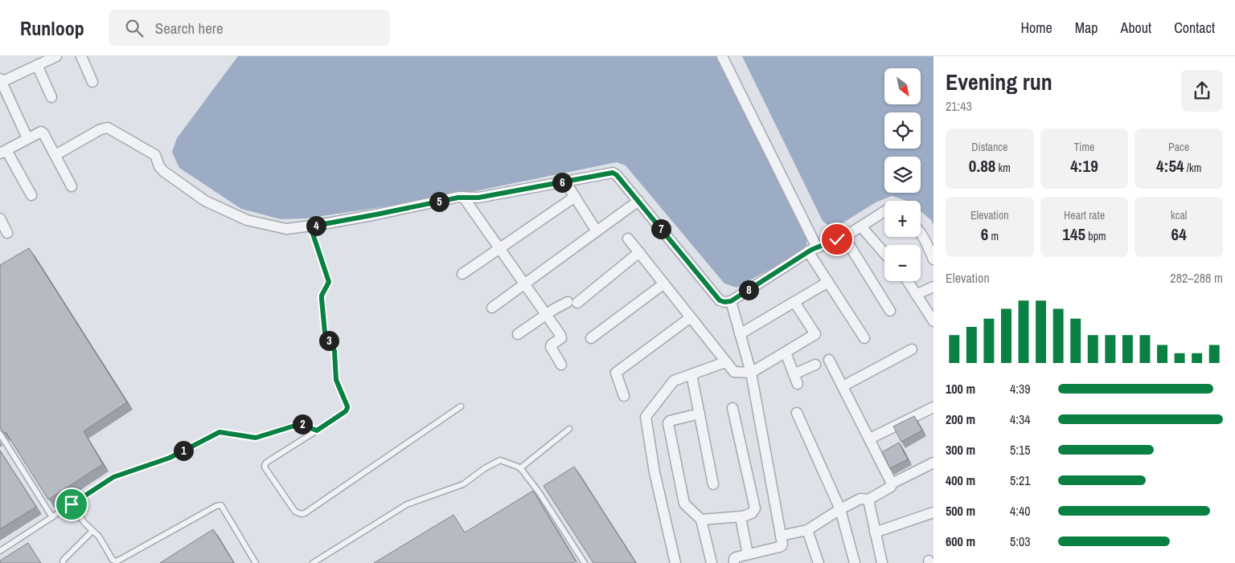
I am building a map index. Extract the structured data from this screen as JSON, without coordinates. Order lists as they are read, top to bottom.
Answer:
{
  "north": "bottom right",
  "page": {
    "header": "Runloop",
    "search": "Search here",
    "nav": [
      "Home",
      "Map",
      "About",
      "Contact"
    ],
    "heading": ["Evening run", "21:43"],
    "map_buttons": ["+", "−"],
    "stats": [
      ["Distance", "0.88 km"],
      ["Time", "4:19"],
      ["Pace", "4:54 /km"],
      ["Elevation", "6 m"],
      ["Heart rate", "145 bpm"],
      ["kcal", "64"]
    ],
    "pins": [
      "6",
      "5",
      "4",
      "7",
      "8",
      "3",
      "2",
      "1"
    ],
    "chart": ["Elevation", "282–288 m"],
    "list": [
      {
        "name": "100 m",
        "note": "4:39"
      },
      {
        "name": "200 m",
        "note": "4:34"
      },
      {
        "name": "300 m",
        "note": "5:15"
      },
      {
        "name": "400 m",
        "note": "5:21"
      },
      {
        "name": "500 m",
        "note": "4:40"
      },
      {
        "name": "600 m",
        "note": "5:03"
      }
    ]
  }
}
